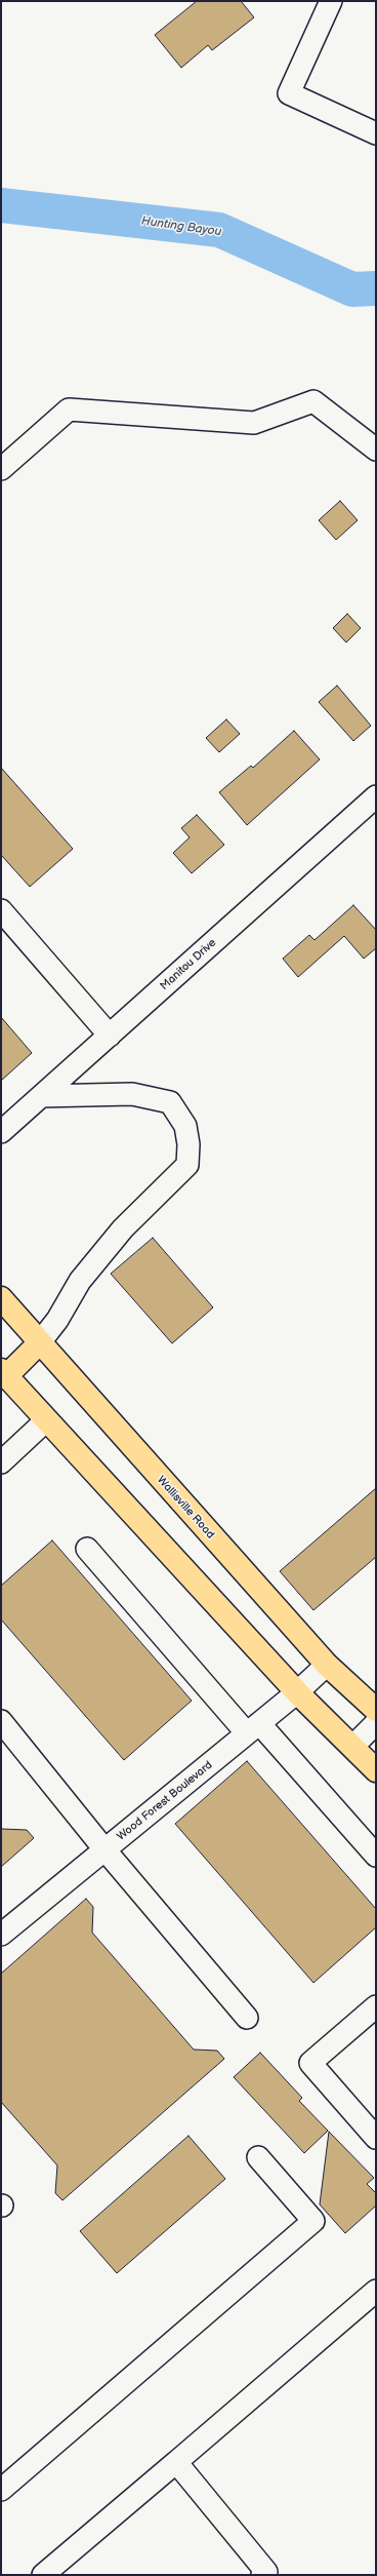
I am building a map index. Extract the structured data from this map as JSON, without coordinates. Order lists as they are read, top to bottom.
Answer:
{
  "streets": {
    "main road": ["Wallisville Road"],
    "street": ["Manitou Drive", "Wood Forest Boulevard"]
  },
  "crossings": [
    ["Wallisville Road", "Wood Forest Boulevard"]
  ],
  "water": ["Hunting Bayou"]
}
